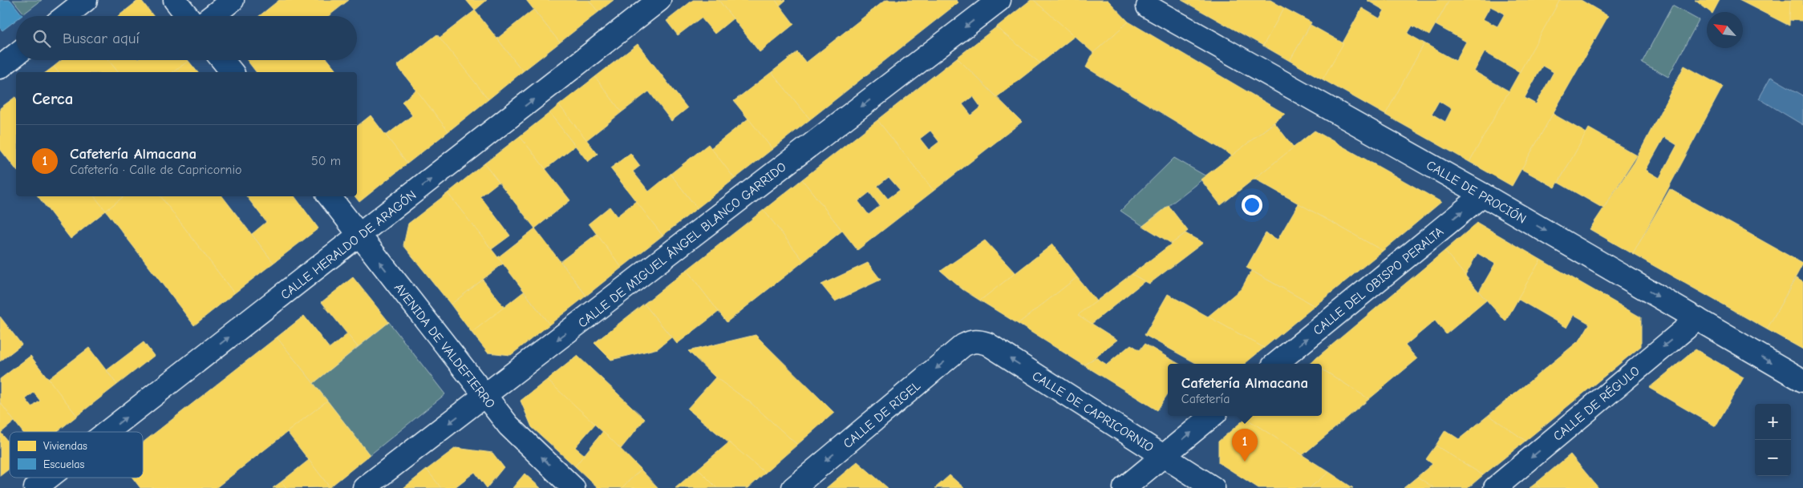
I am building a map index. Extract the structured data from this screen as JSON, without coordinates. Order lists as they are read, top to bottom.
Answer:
{
  "streets": {
    "street": [
      "CALLE DE PROCIÓN",
      "CALLE HERALDO DE ARAGÓN",
      "CALLE DE MIGUEL ÁNGEL BLANCO GARRIDO",
      "CALLE DEL OBISPO PERALTA",
      "AVENIDA DE VALDEFIERRO",
      "CALLE DE RÉGULO",
      "CALLE DE CAPRICORNIO",
      "CALLE DE RIGEL"
    ]
  },
  "crossings": [
    ["CALLE DE PROCIÓN", "CALLE DEL OBISPO PERALTA"],
    ["CALLE DE PROCIÓN", "CALLE DE RÉGULO"],
    ["CALLE HERALDO DE ARAGÓN", "AVENIDA DE VALDEFIERRO"],
    ["CALLE DE MIGUEL ÁNGEL BLANCO GARRIDO", "AVENIDA DE VALDEFIERRO"],
    ["CALLE DE CAPRICORNIO", "CALLE DE RIGEL"]
  ],
  "one_way": [
    "CALLE DE PROCIÓN",
    "CALLE HERALDO DE ARAGÓN",
    "CALLE DE MIGUEL ÁNGEL BLANCO GARRIDO",
    "CALLE DEL OBISPO PERALTA",
    "AVENIDA DE VALDEFIERRO",
    "CALLE DE RÉGULO",
    "CALLE DE CAPRICORNIO",
    "CALLE DE RIGEL"
  ],
  "legend": ["Viviendas", "Escuelas"],
  "north": "top left",
  "page": {
    "search": "Buscar aquí",
    "heading": "Cerca",
    "list": [
      {
        "mark": "1",
        "name": "Cafetería Almacana",
        "note": "Cafetería · Calle de Capricornio",
        "value": "50 m"
      }
    ],
    "popup": ["Cafetería Almacana", "Cafetería"],
    "map_buttons": ["+", "−"],
    "pins": "1"
  }
}
